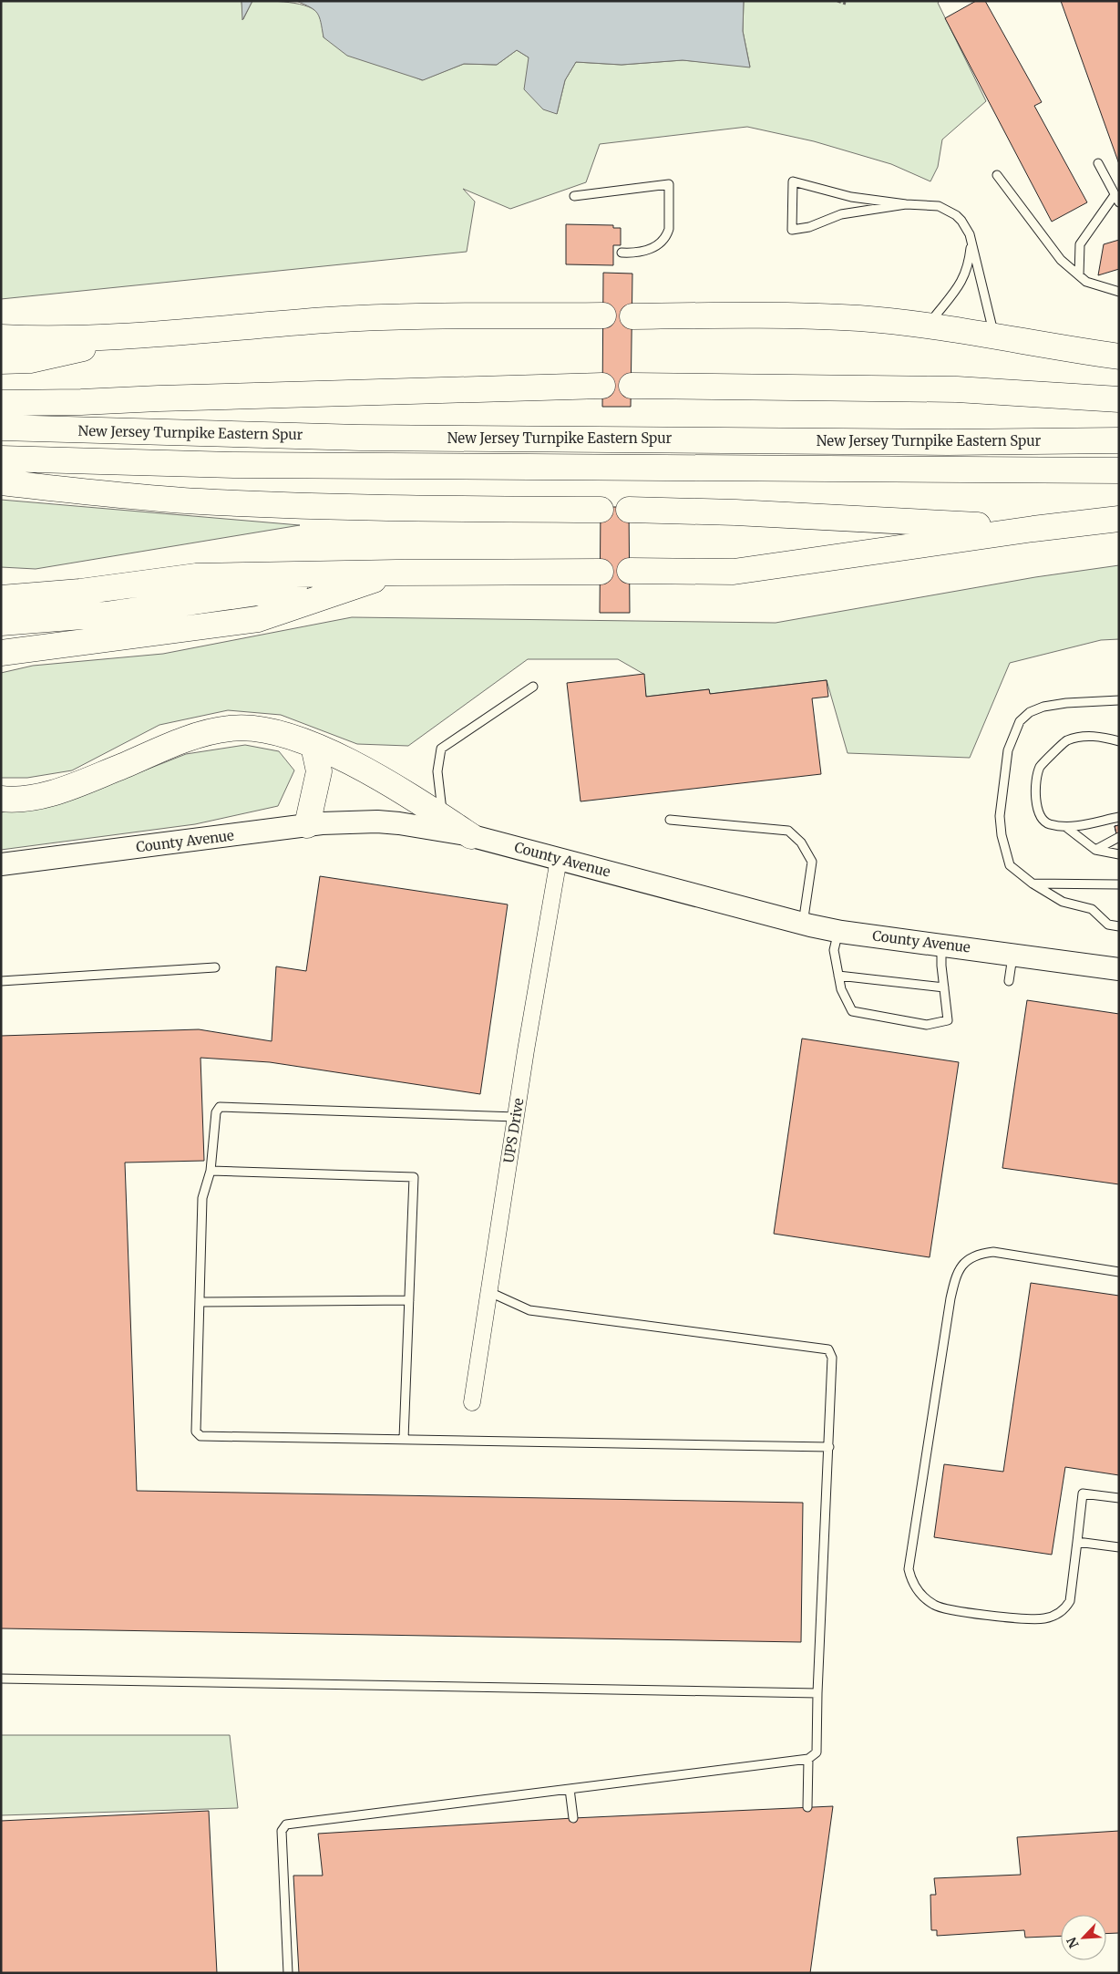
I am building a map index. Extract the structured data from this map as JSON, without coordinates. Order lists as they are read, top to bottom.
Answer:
{
  "streets": {
    "highway": ["New Jersey Turnpike Eastern Spur"],
    "main road": ["County Avenue"],
    "street": ["UPS Drive"]
  },
  "crossings": [
    ["County Avenue", "UPS Drive"]
  ],
  "north": "bottom left"
}
